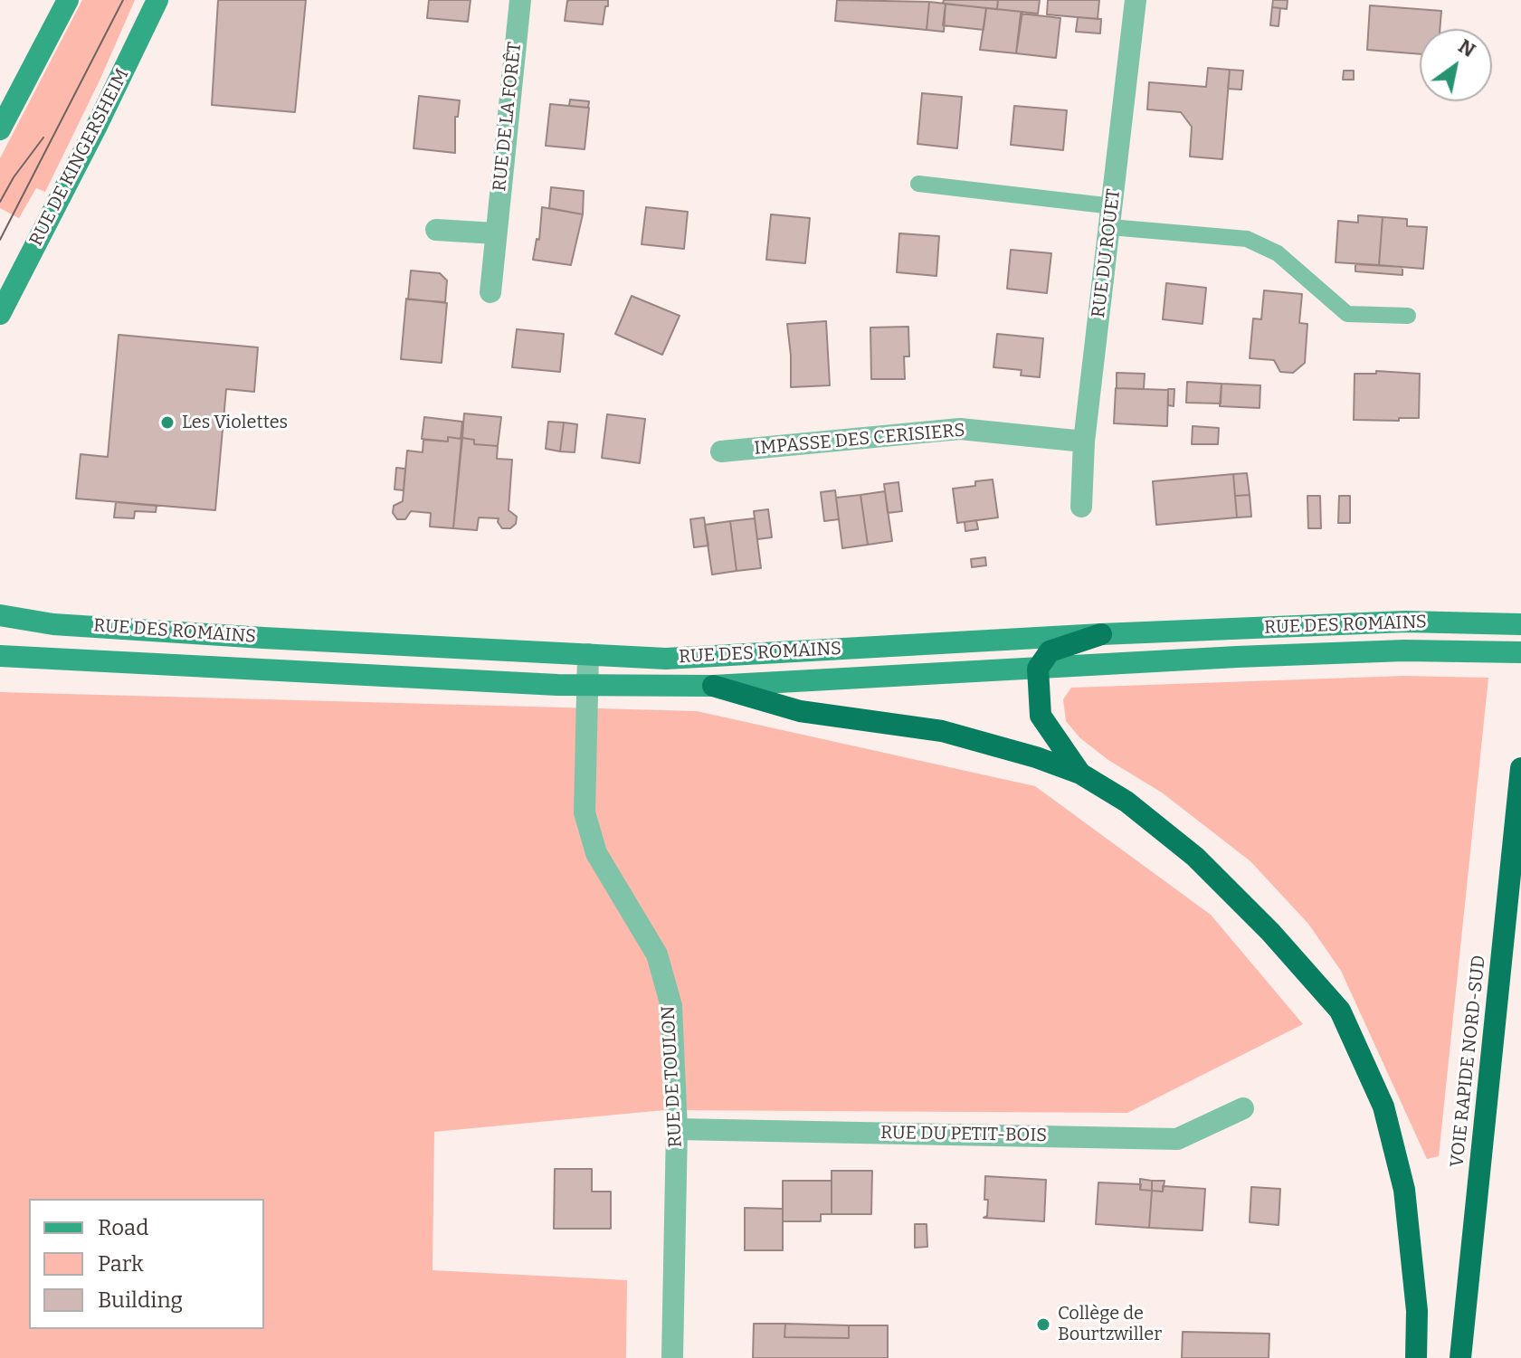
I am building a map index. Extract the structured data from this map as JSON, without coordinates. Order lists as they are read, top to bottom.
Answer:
{
  "streets": {
    "highway": ["VOIE RAPIDE NORD-SUD"],
    "main road": ["RUE DE KINGERSHEIM", "RUE DES ROMAINS"],
    "street": [
      "RUE DE LA FORÊT",
      "RUE DU ROUET",
      "IMPASSE DES CERISIERS",
      "RUE DE TOULON",
      "RUE DU PETIT-BOIS"
    ]
  },
  "crossings": [
    ["RUE DU ROUET", "IMPASSE DES CERISIERS"],
    ["RUE DES ROMAINS", "RUE DE TOULON"],
    ["RUE DE TOULON", "RUE DU PETIT-BOIS"]
  ],
  "places": ["Les Violettes", "Collège de Bourtzwiller"],
  "legend": ["Road", "Park", "Building"],
  "north": "top right"
}
